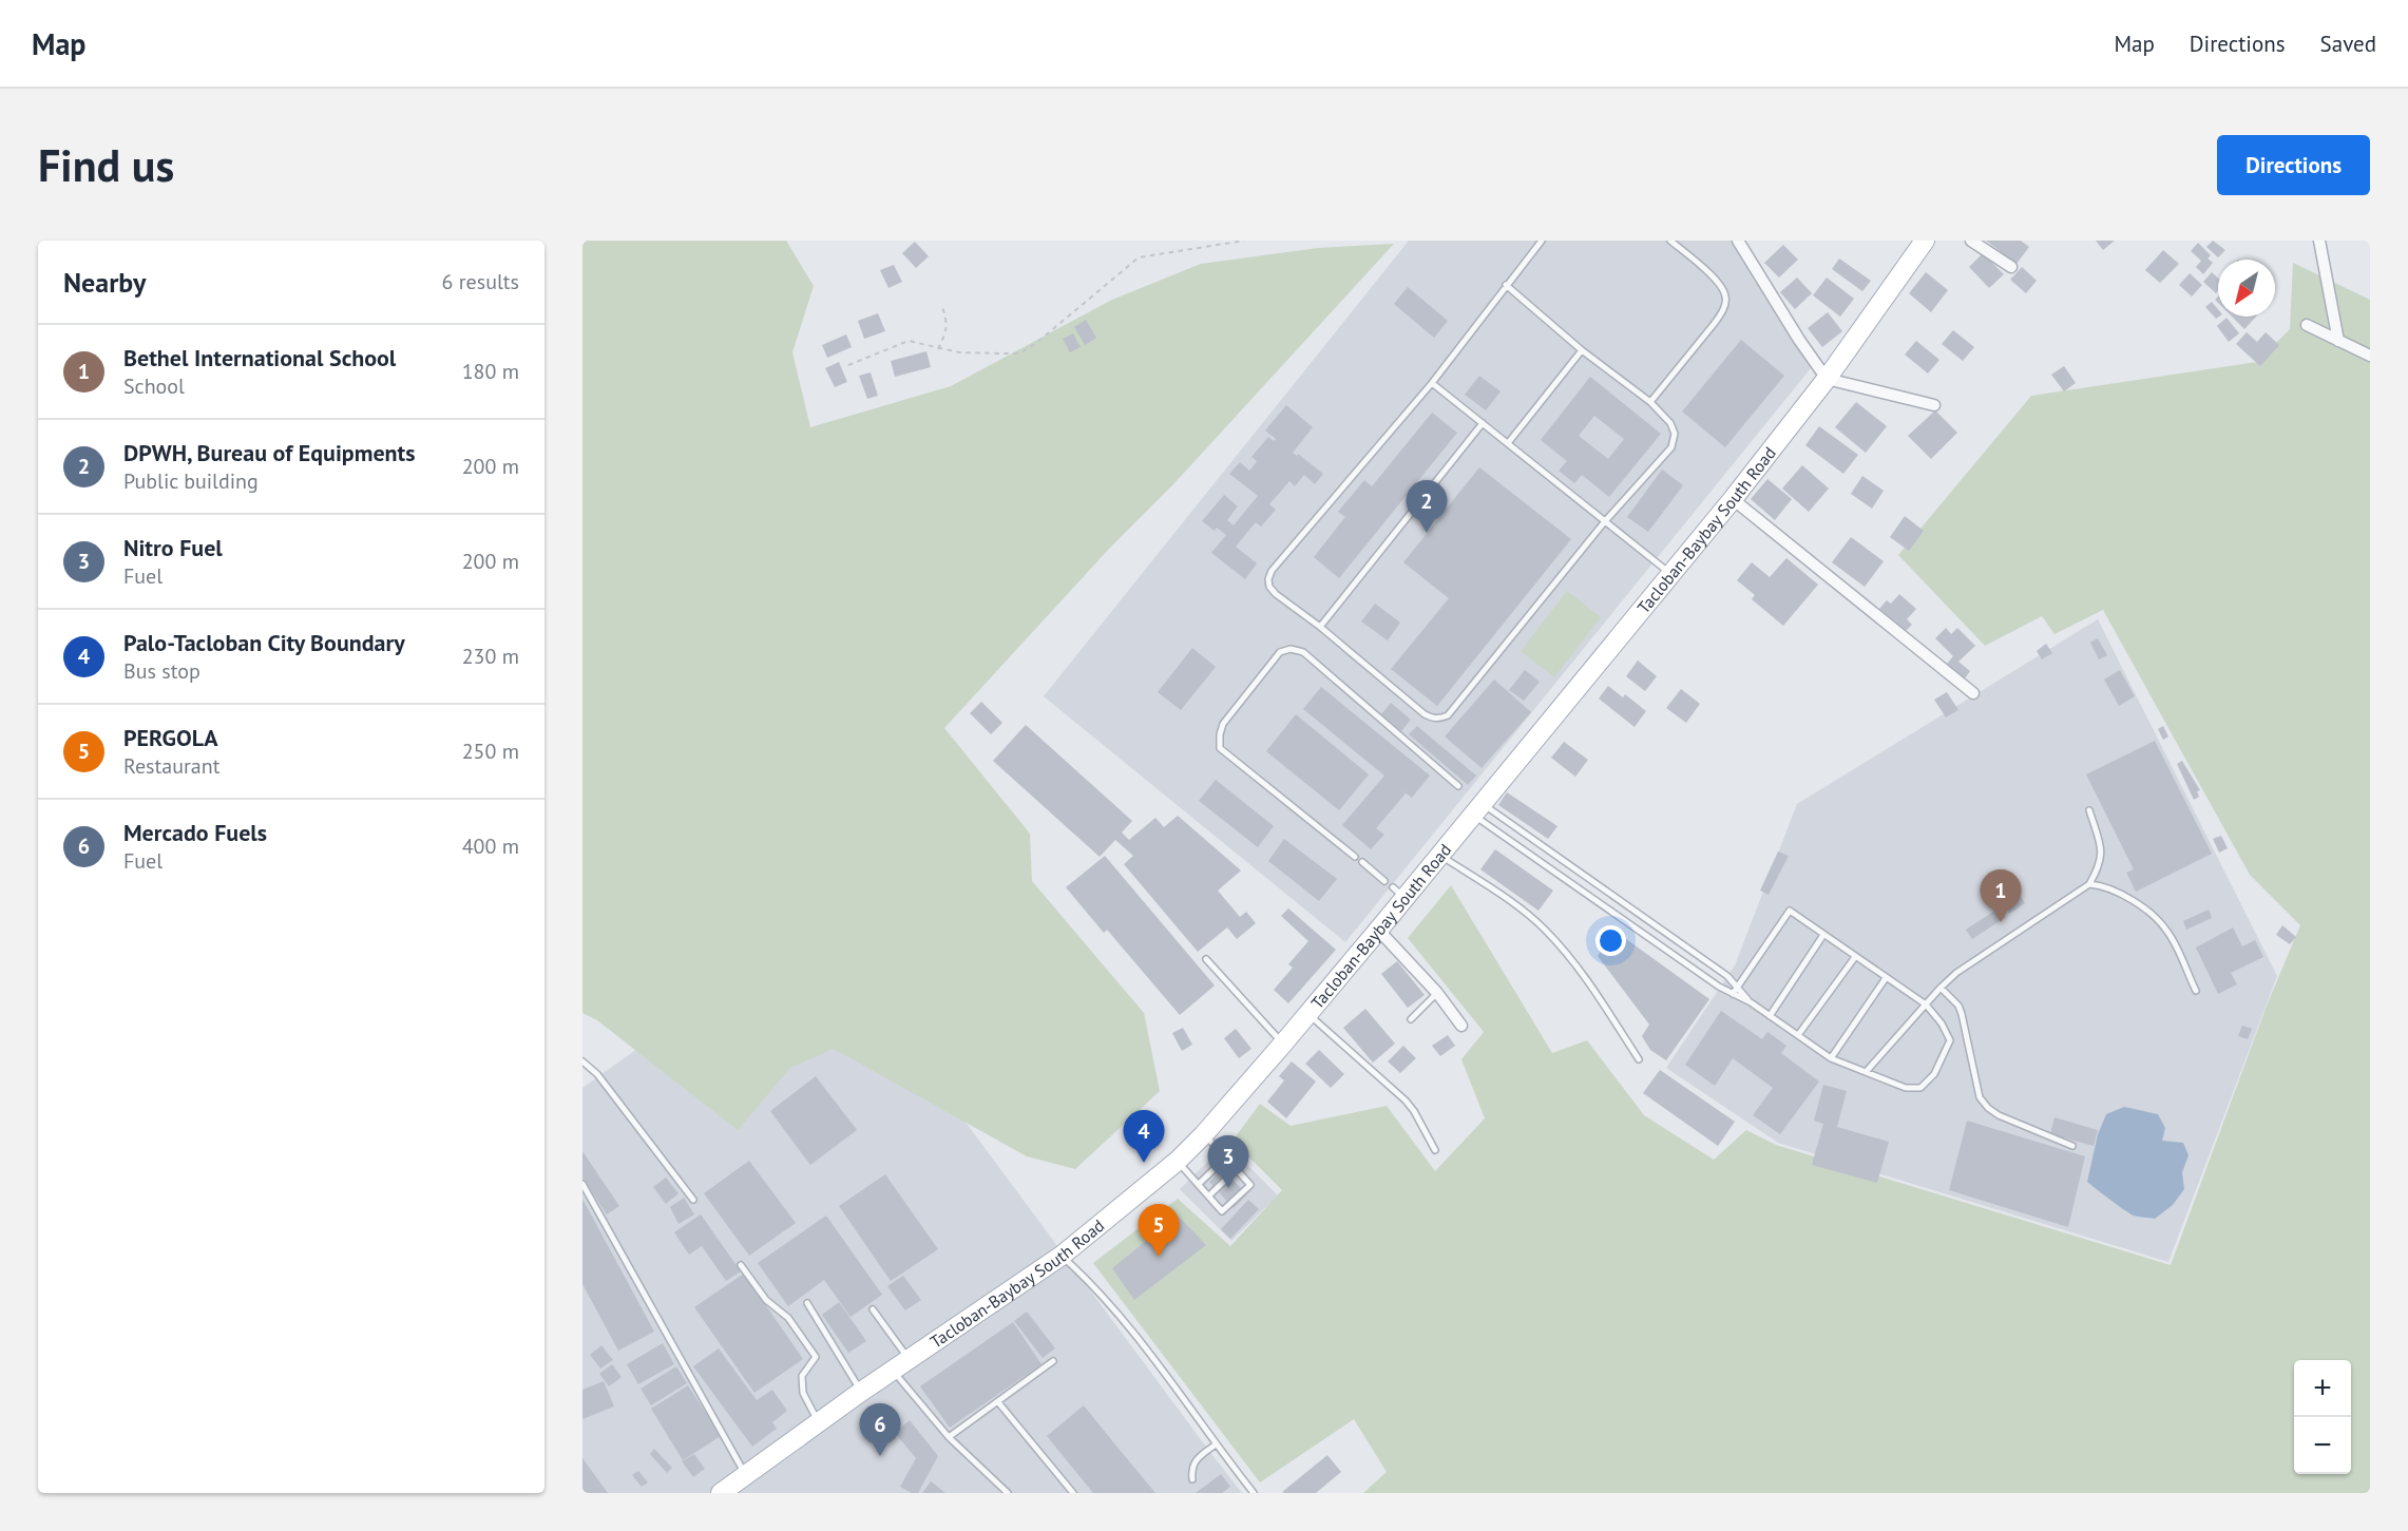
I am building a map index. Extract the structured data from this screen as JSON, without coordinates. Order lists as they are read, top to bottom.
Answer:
{
  "streets": {
    "main road": ["Tacloban-Baybay South Road"]
  },
  "north": "bottom left",
  "page": {
    "header": "Map",
    "nav": ["Map", "Directions", "Saved"],
    "buttons": "Directions",
    "title": "Find us",
    "heading": ["Nearby", "6 results"],
    "list": [
      {
        "mark": "1",
        "name": "Bethel International School",
        "note": "School",
        "value": "180 m"
      },
      {
        "mark": "2",
        "name": "DPWH, Bureau of Equipments",
        "note": "Public building",
        "value": "200 m"
      },
      {
        "mark": "3",
        "name": "Nitro Fuel",
        "note": "Fuel",
        "value": "200 m"
      },
      {
        "mark": "4",
        "name": "Palo-Tacloban City Boundary",
        "note": "Bus stop",
        "value": "230 m"
      },
      {
        "mark": "5",
        "name": "PERGOLA",
        "note": "Restaurant",
        "value": "250 m"
      },
      {
        "mark": "6",
        "name": "Mercado Fuels",
        "note": "Fuel",
        "value": "400 m"
      }
    ],
    "pins": [
      "2",
      "1",
      "4",
      "3",
      "5",
      "6"
    ],
    "map_buttons": ["+", "−"]
  }
}
